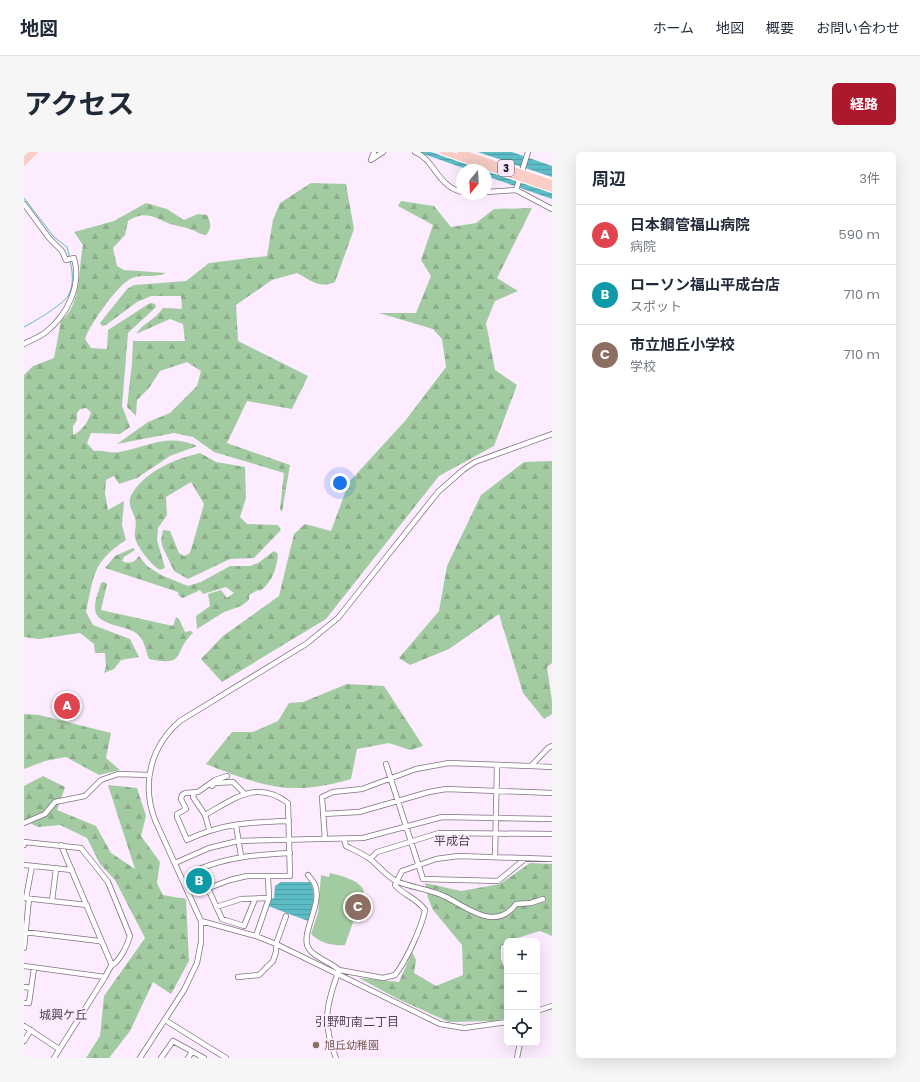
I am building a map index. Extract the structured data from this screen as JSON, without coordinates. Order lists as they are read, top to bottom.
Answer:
{
  "streets": {
    "main road": ["3"]
  },
  "districts": ["平成台", "城興ケ丘", "引野町南二丁目"],
  "places": ["旭丘幼稚園"],
  "north": "bottom",
  "page": {
    "header": "地図",
    "nav": [
      "ホーム",
      "地図",
      "概要",
      "お問い合わせ"
    ],
    "title": "アクセス",
    "buttons": "経路",
    "heading": ["周辺", "3件"],
    "list": [
      {
        "mark": "A",
        "name": "日本鋼管福山病院",
        "note": "病院",
        "value": "590 m"
      },
      {
        "mark": "B",
        "name": "ローソン福山平成台店",
        "note": "スポット",
        "value": "710 m"
      },
      {
        "mark": "C",
        "name": "市立旭丘小学校",
        "note": "学校",
        "value": "710 m"
      }
    ],
    "pins": ["A", "B", "C"],
    "map_buttons": ["+", "−"]
  }
}
